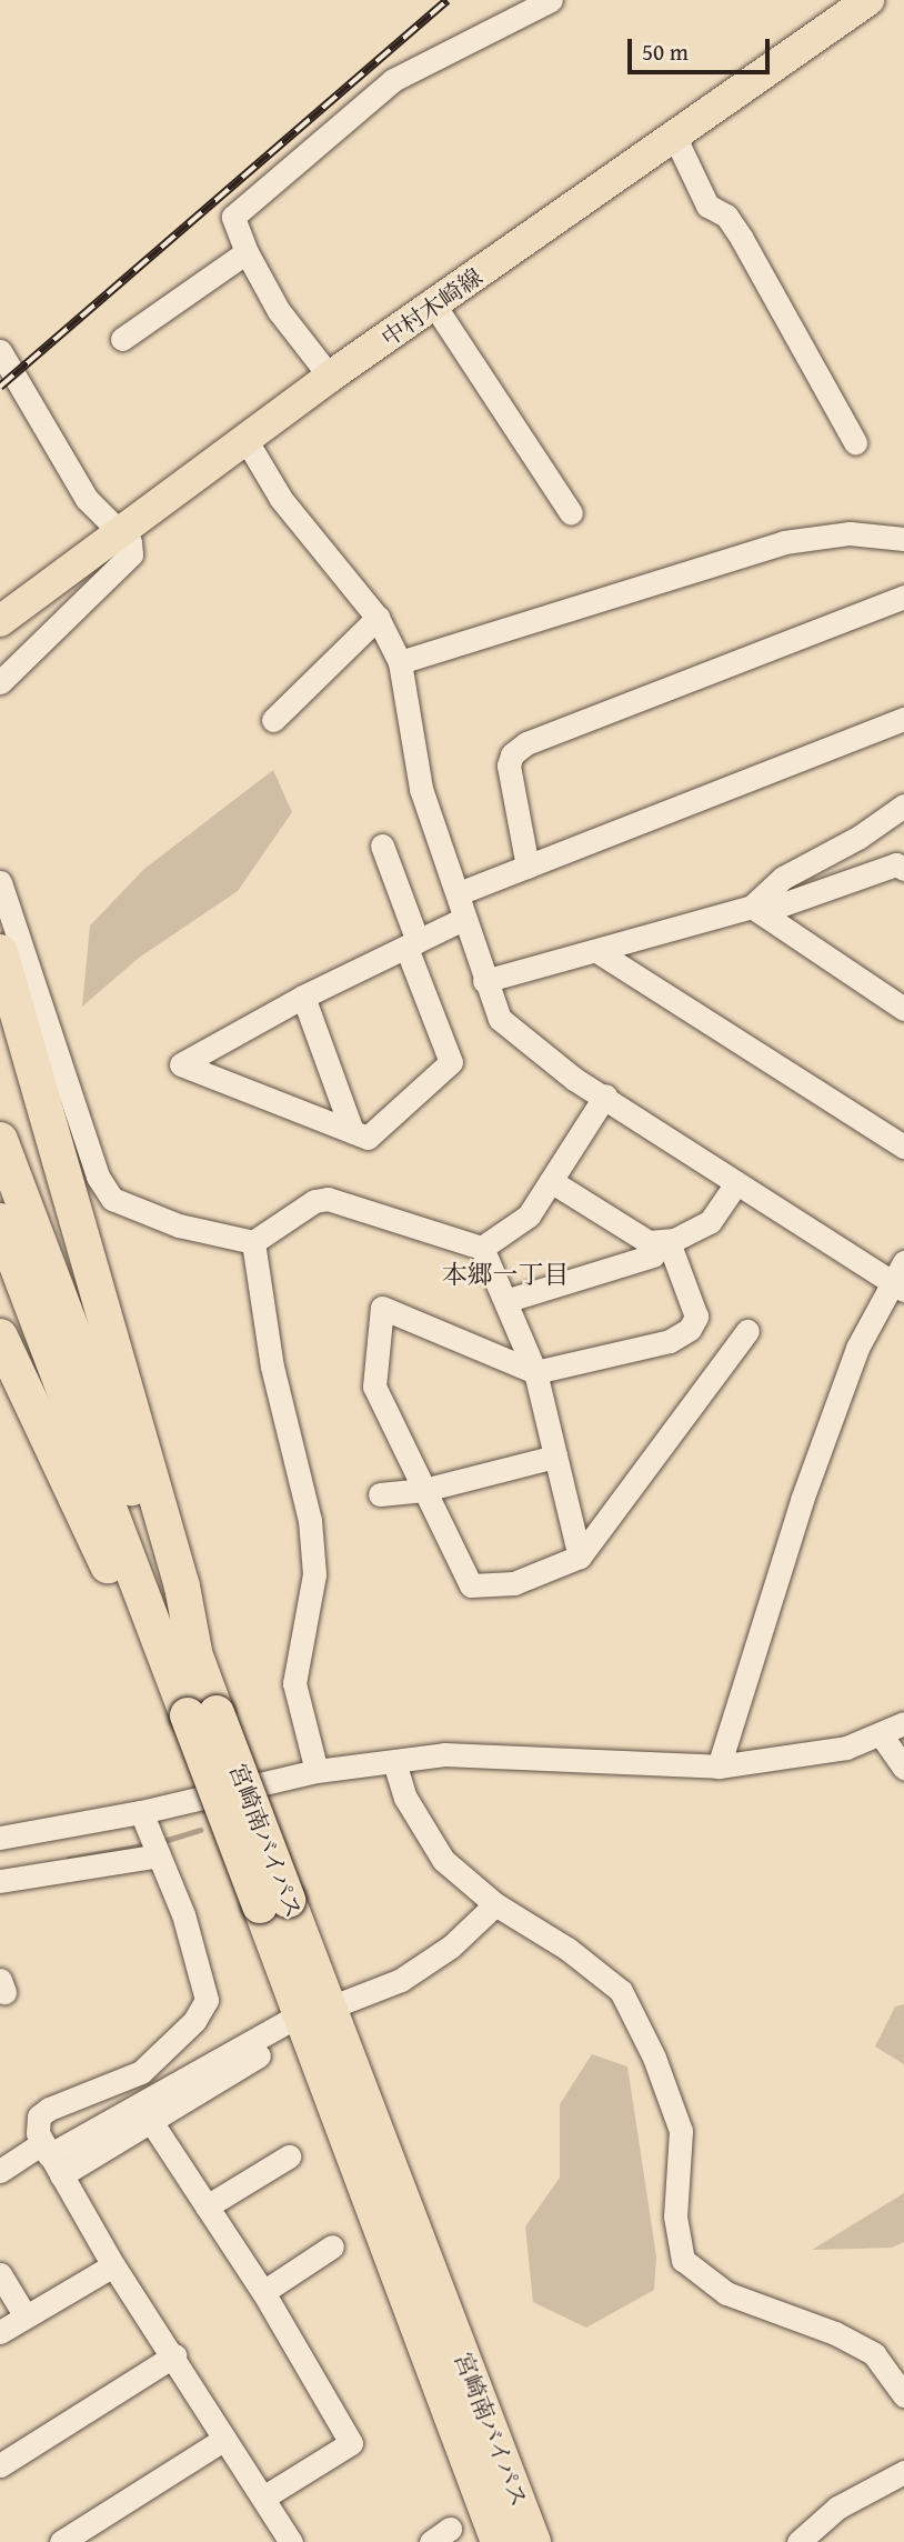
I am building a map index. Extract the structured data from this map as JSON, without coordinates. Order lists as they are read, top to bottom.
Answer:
{
  "streets": {
    "highway": ["宮崎南バイパス"],
    "main road": ["中村木崎線"]
  },
  "districts": ["本郷一丁目"],
  "scale_bar": "50 m"
}
